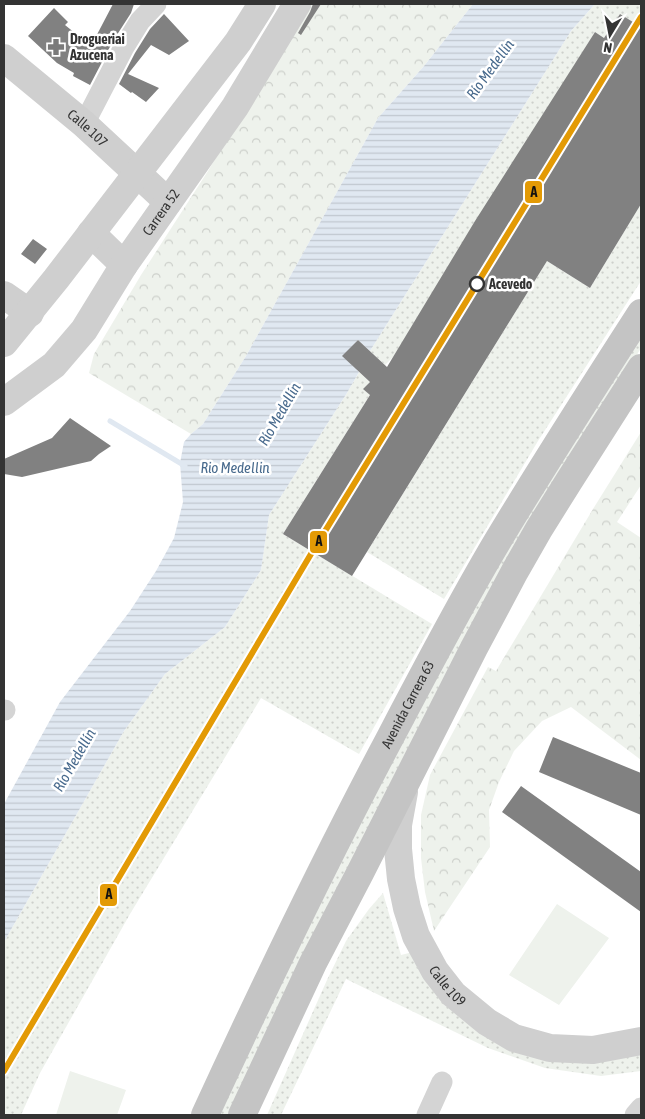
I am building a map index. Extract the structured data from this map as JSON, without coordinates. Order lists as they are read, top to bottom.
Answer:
{
  "streets": {
    "highway": ["Avenida Carrera 63"],
    "main road": ["Calle 107", "Carrera 52", "Calle 109"]
  },
  "crossings": [
    ["Calle 107", "Carrera 52"]
  ],
  "water": ["Río Medellín", "Rio Medellin"],
  "places": {
    "pharmacy": ["Drogueriai Azucena"],
    "other": ["Acevedo"]
  },
  "lines": ["transit line A"],
  "north": "bottom"
}
